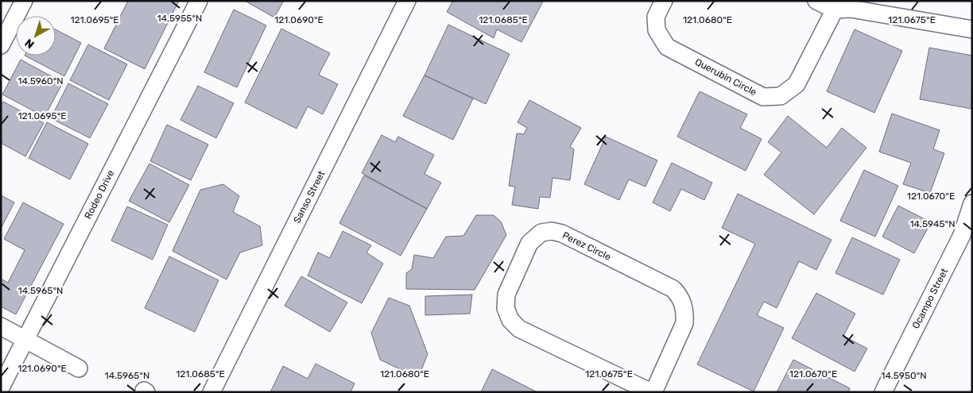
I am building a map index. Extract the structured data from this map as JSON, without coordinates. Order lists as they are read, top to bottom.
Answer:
{
  "streets": {
    "street": [
      "Querubin Circle",
      "Rodeo Drive",
      "Sanso Street",
      "Perez Circle",
      "Ocampo Street"
    ]
  },
  "north": "bottom left",
  "coordinates": [
    "14.5955°N",
    "121.0695°E",
    "121.0690°E",
    "121.0685°E",
    "121.0680°E",
    "121.0675°E",
    "14.5960°N",
    "121.0670°E",
    "14.5945°N",
    "14.5965°N",
    "14.5950°N"
  ]
}
